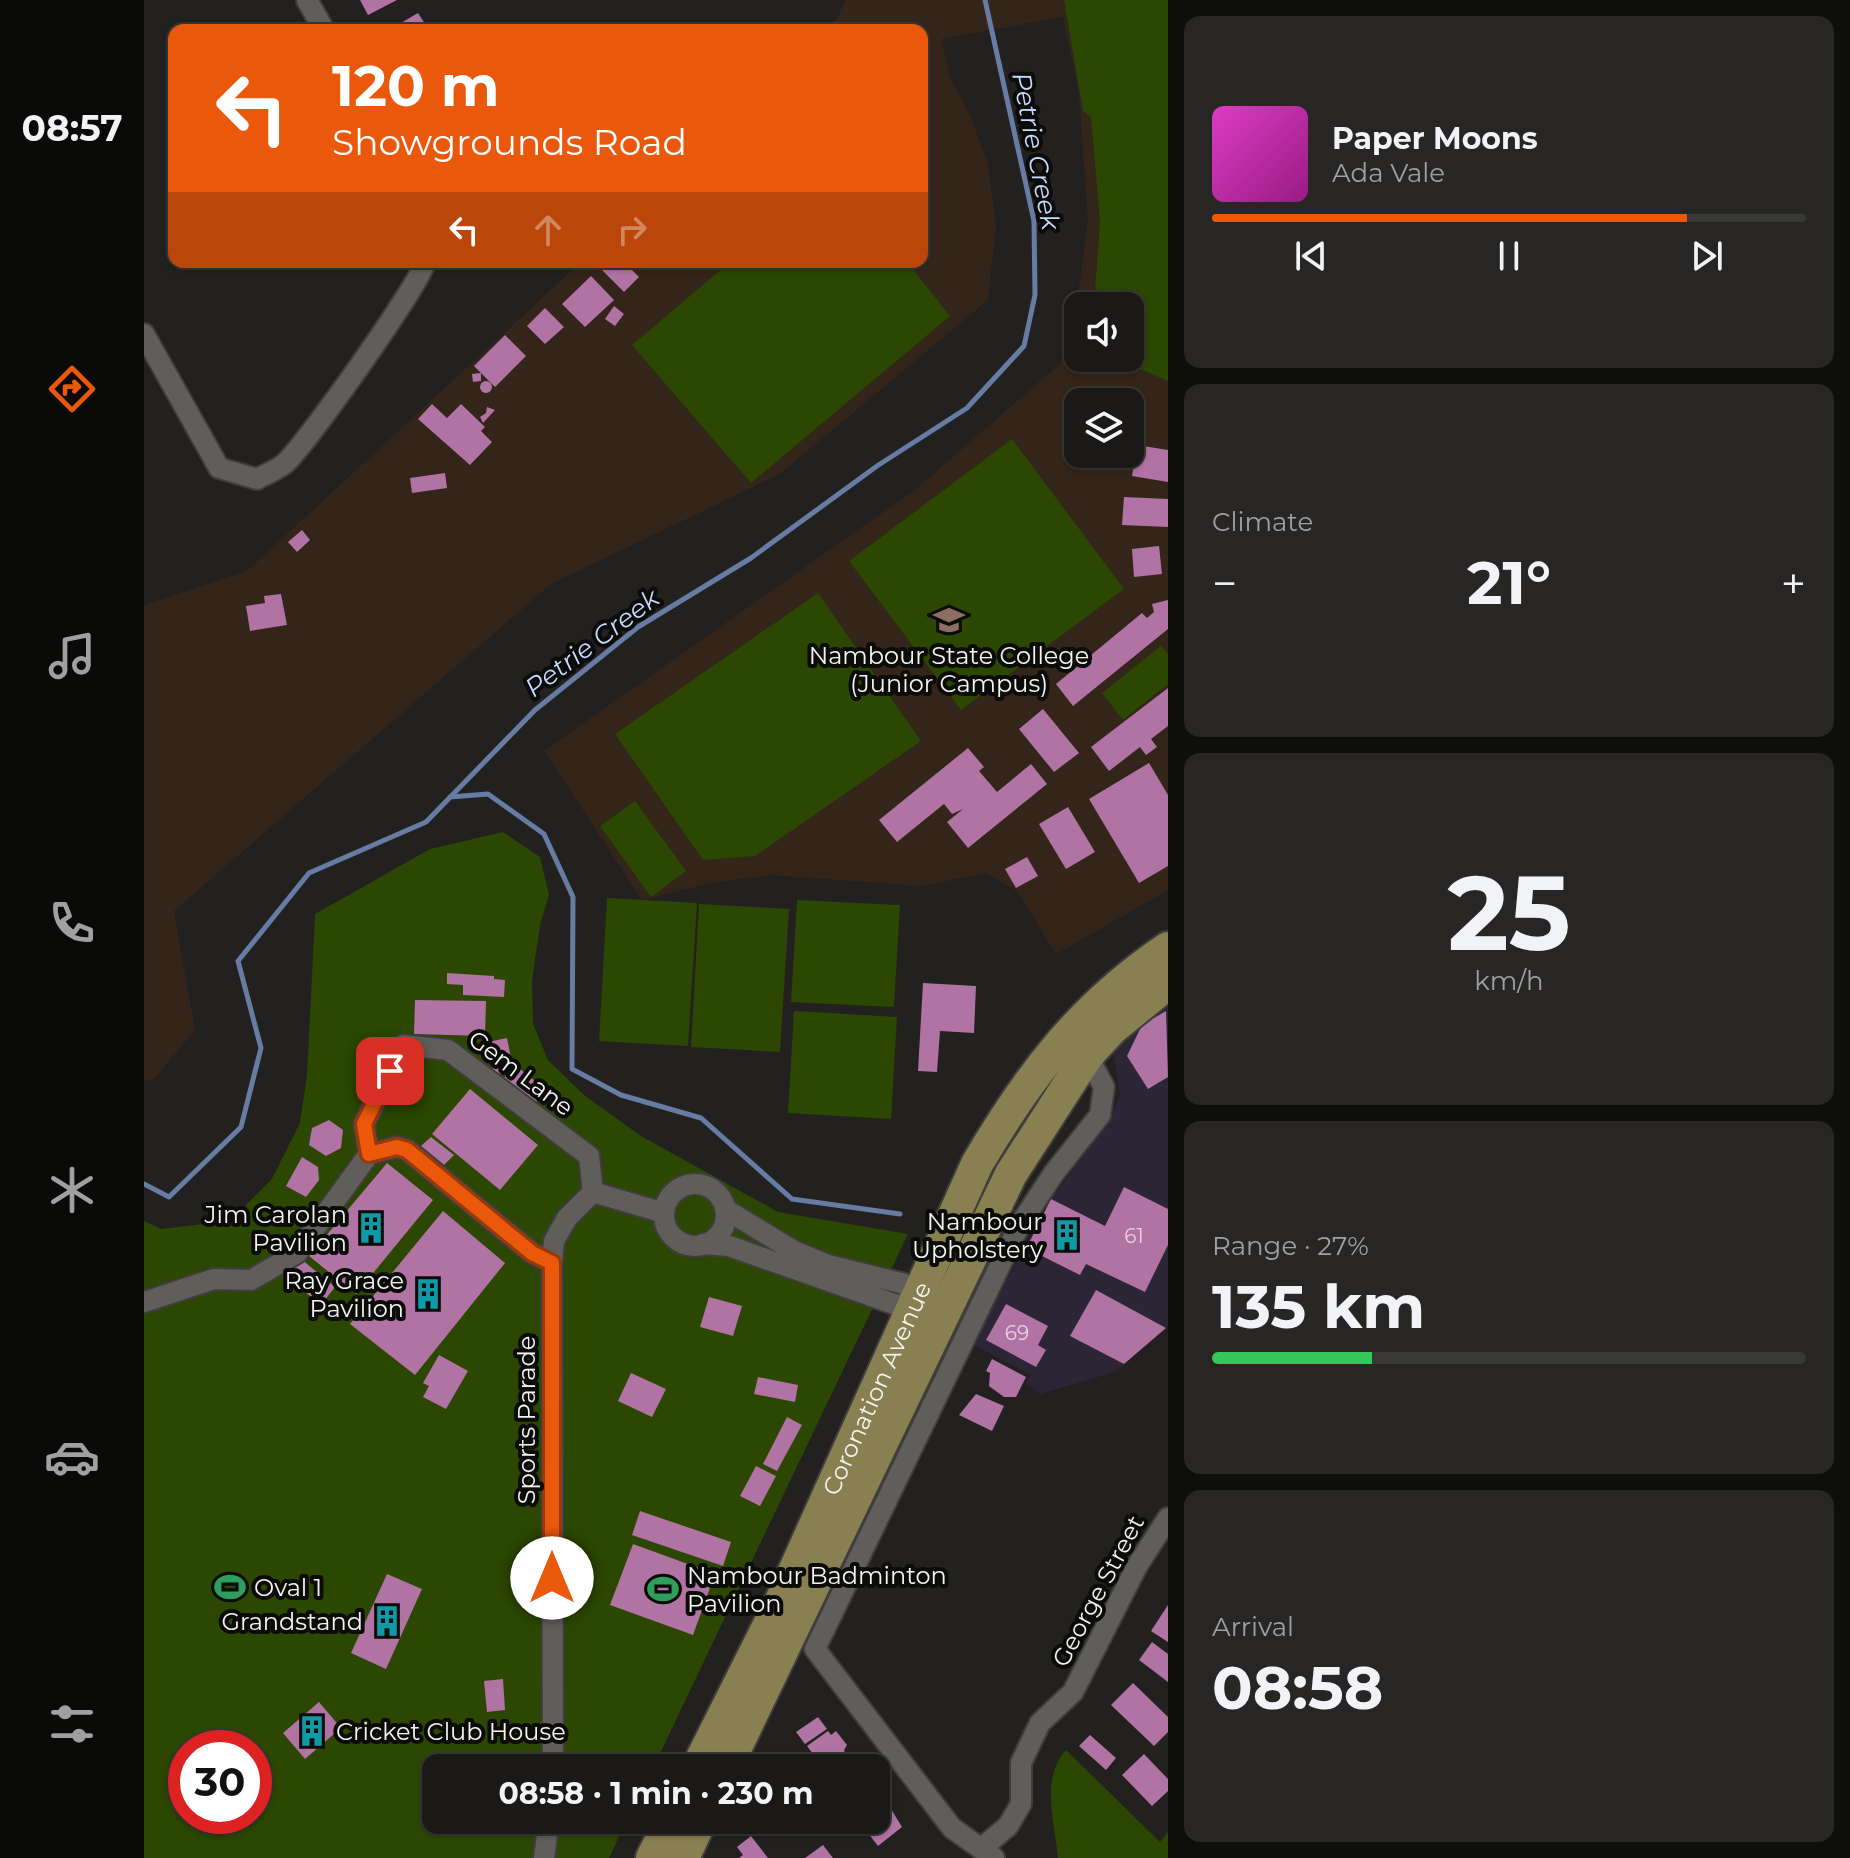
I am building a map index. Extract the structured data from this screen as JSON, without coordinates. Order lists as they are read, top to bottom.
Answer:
{
  "streets": {
    "main road": ["Coronation Avenue"],
    "street": ["Gem Lane", "Sports Parade", "George Street"]
  },
  "crossings": [
    ["Gem Lane", "Sports Parade"]
  ],
  "water": ["Petrie Creek"],
  "places": {
    "school or university": ["Nambour State College (Junior Campus)"],
    "building": [
      "Jim Carolan Pavilion",
      "Nambour Upholstery",
      "Ray Grace Pavilion",
      "Grandstand",
      "Cricket Club House"
    ],
    "sports": ["Oval 1", "Nambour Badminton Pavilion"]
  },
  "house_numbers": ["61", "69"],
  "page": {
    "tabs": "08:57",
    "turn": ["120 m", "Showgrounds Road"],
    "song": ["Paper Moons", "Ada Vale"],
    "tile": [
      "Climate",
      ["25", "km/h"],
      ["Range · 27%", "135 km"],
      ["Arrival", "08:58"]
    ],
    "heat": ["−", "21°", "+"],
    "limit": "30",
    "trip": "08:58 · 1 min · 230 m"
  }
}
